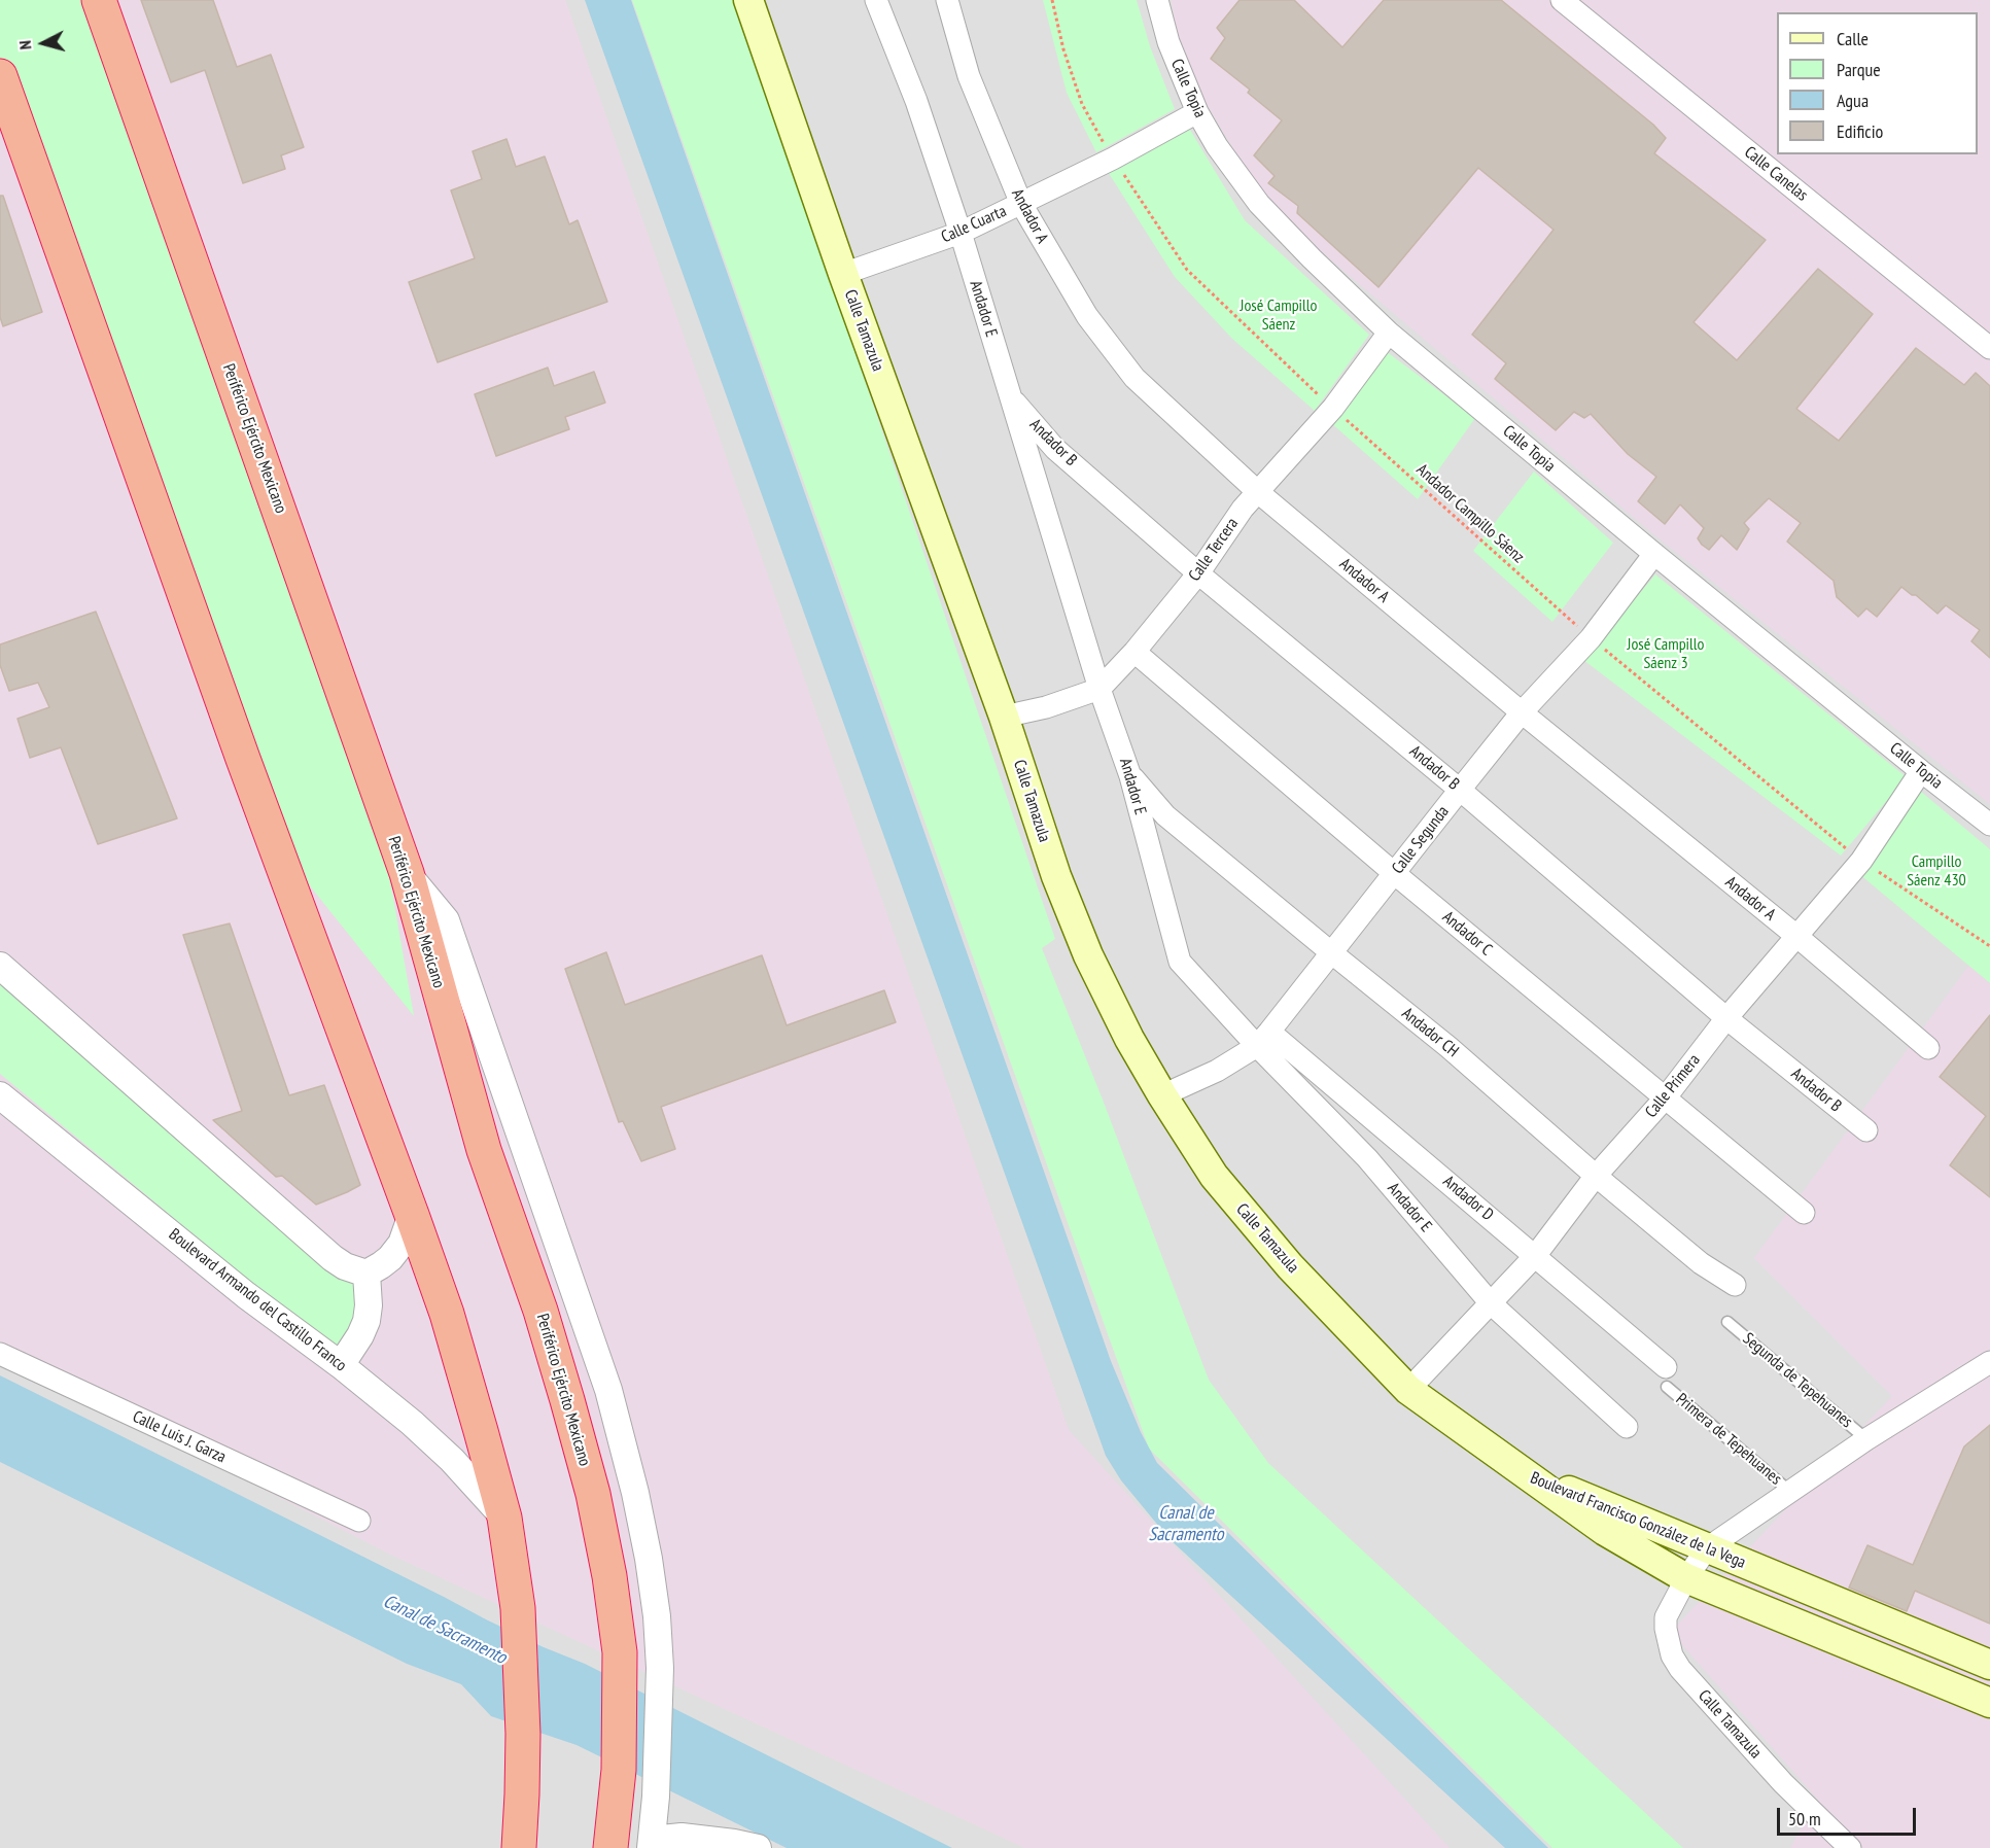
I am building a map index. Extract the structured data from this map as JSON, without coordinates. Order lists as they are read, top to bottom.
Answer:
{
  "streets": {
    "highway": ["Periférico Ejército Mexicano"],
    "main road": ["Calle Tamazula", "Boulevard Francisco González de la Vega"],
    "street": [
      "Calle Topia",
      "Calle Canelas",
      "Andador A",
      "Calle Cuarta",
      "Andador E",
      "Andador B",
      "Calle Tercera",
      "Calle Segunda",
      "Andador C",
      "Andador CH",
      "Calle Primera",
      "Andador D",
      "Boulevard Armando del Castillo Franco",
      "Calle Luis J. Garza"
    ],
    "lane": ["Segunda de Tepehuanes", "Primera de Tepehuanes"],
    "path": ["Andador Campillo Sáenz"]
  },
  "crossings": [
    ["Calle Topia", "Calle Cuarta"],
    ["Calle Topia", "Calle Tercera"],
    ["Calle Topia", "Calle Segunda"],
    ["Calle Topia", "Calle Primera"],
    ["Andador A", "Calle Cuarta"],
    ["Andador A", "Calle Tercera"],
    ["Andador A", "Calle Segunda"],
    ["Andador A", "Calle Primera"],
    ["Calle Cuarta", "Andador E"],
    ["Calle Cuarta", "Calle Tamazula"],
    ["Calle Cuarta", "Andador Campillo Sáenz"],
    ["Andador E", "Andador B"],
    ["Andador E", "Calle Tercera"],
    ["Andador E", "Calle Segunda"],
    ["Andador E", "Andador CH"],
    ["Andador E", "Calle Primera"],
    ["Andador E", "Andador D"],
    ["Calle Tamazula", "Calle Tercera"],
    ["Calle Tamazula", "Calle Segunda"],
    ["Calle Tamazula", "Calle Primera"],
    ["Calle Tamazula", "Boulevard Francisco González de la Vega"],
    ["Andador B", "Calle Tercera"],
    ["Andador B", "Calle Segunda"],
    ["Andador B", "Calle Primera"],
    ["Andador Campillo Sáenz", "Calle Tercera"],
    ["Andador Campillo Sáenz", "Calle Segunda"],
    ["Andador Campillo Sáenz", "Calle Primera"],
    ["Calle Tercera", "Andador C"],
    ["Calle Segunda", "Andador C"],
    ["Calle Segunda", "Andador CH"],
    ["Calle Segunda", "Andador D"],
    ["Andador C", "Calle Primera"],
    ["Andador CH", "Calle Primera"],
    ["Calle Primera", "Andador D"],
    ["Andador D", "Primera de Tepehuanes"]
  ],
  "water": ["Canal de Sacramento"],
  "parks": ["José Campillo Sáenz", "José Campillo Sáenz 3", "Campillo Sáenz 430"],
  "legend": [
    "Calle",
    "Parque",
    "Agua",
    "Edificio"
  ],
  "scale_bar": "50 m",
  "north": "left"
}
